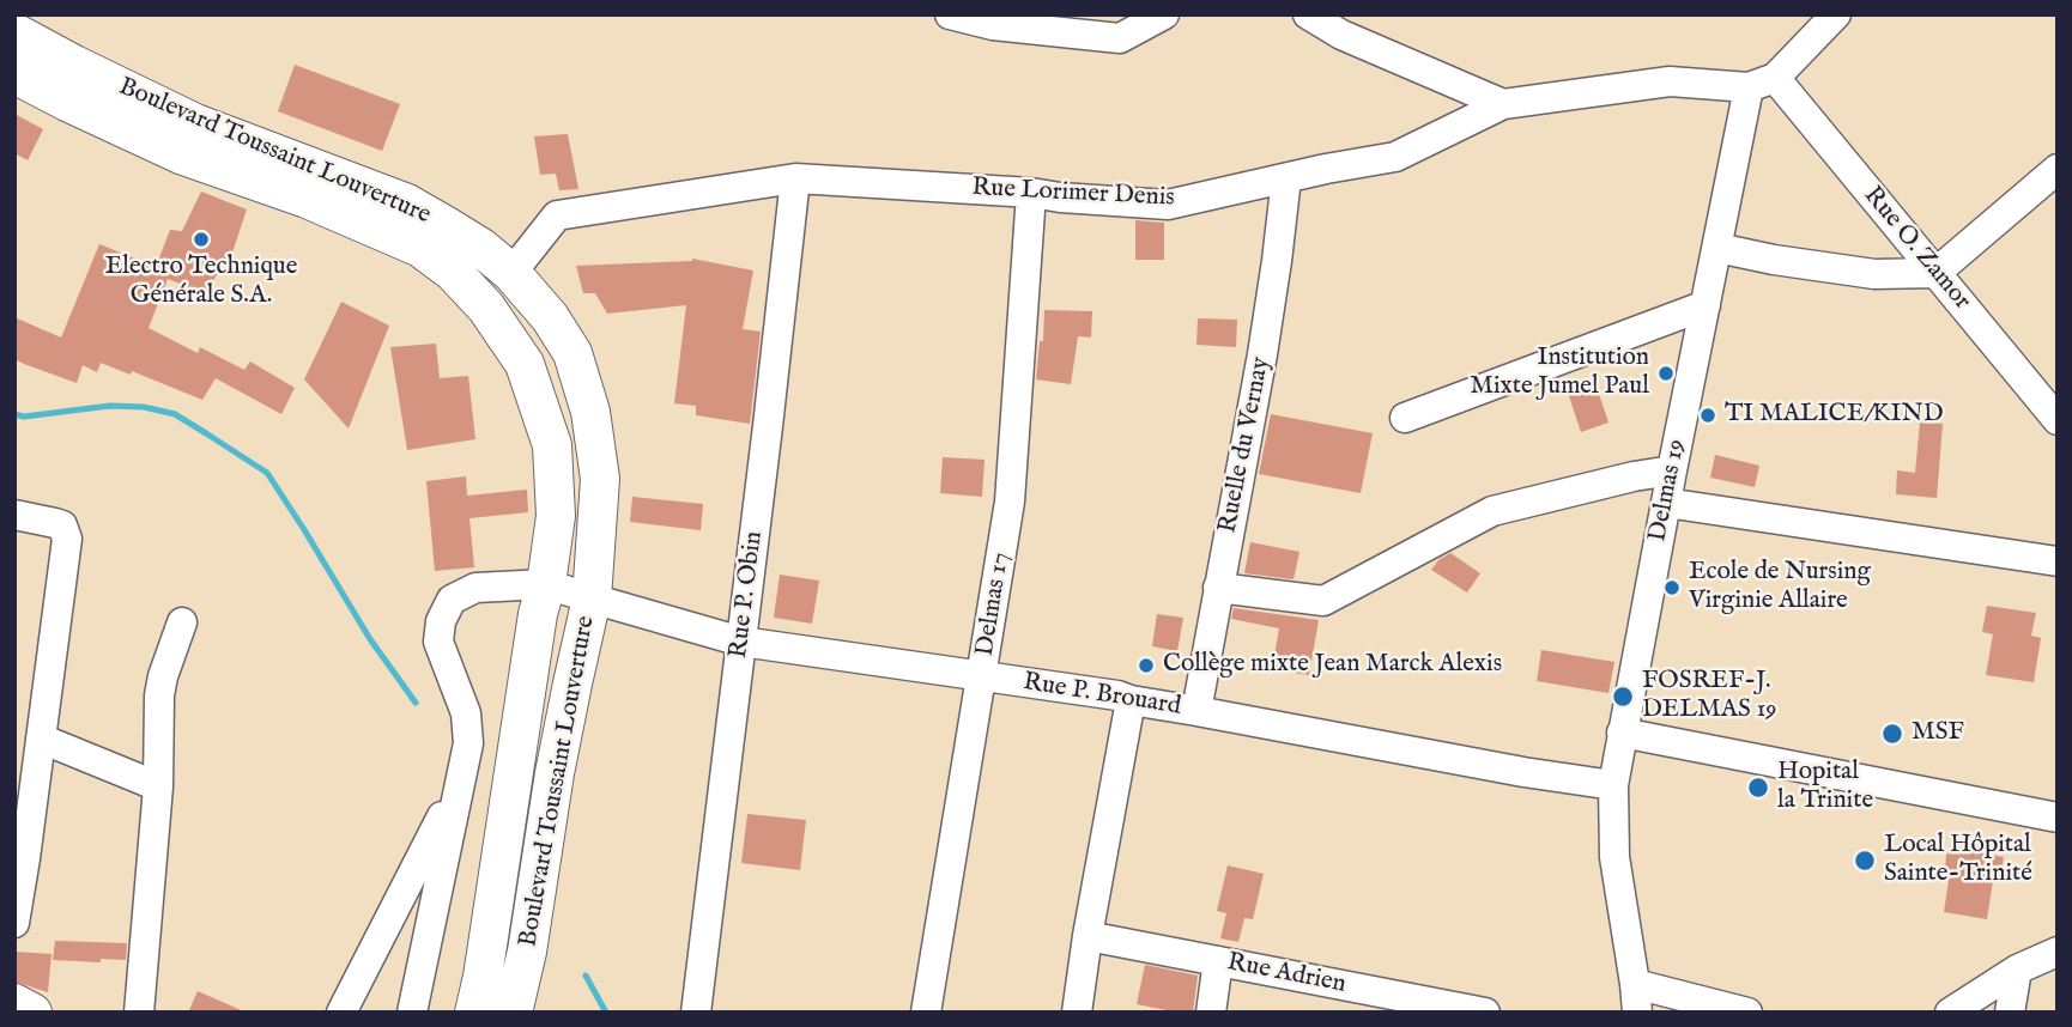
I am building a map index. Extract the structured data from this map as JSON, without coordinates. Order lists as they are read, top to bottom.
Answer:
{
  "streets": {
    "main road": ["Boulevard Toussaint Louverture"],
    "street": [
      "Rue Lorimer Denis",
      "Rue O. Zamor",
      "Ruelle du Vernay",
      "Delmas 19",
      "Rue P. Obin",
      "Delmas 17",
      "Rue P. Brouard",
      "Rue Adrien"
    ]
  },
  "crossings": [
    ["Boulevard Toussaint Louverture", "Rue Lorimer Denis"],
    ["Boulevard Toussaint Louverture", "Rue P. Brouard"],
    ["Rue Lorimer Denis", "Rue O. Zamor"],
    ["Rue Lorimer Denis", "Ruelle du Vernay"],
    ["Rue Lorimer Denis", "Delmas 19"],
    ["Rue Lorimer Denis", "Rue P. Obin"],
    ["Rue Lorimer Denis", "Delmas 17"],
    ["Rue O. Zamor", "Delmas 19"],
    ["Ruelle du Vernay", "Rue P. Brouard"],
    ["Delmas 19", "Rue P. Brouard"],
    ["Rue P. Obin", "Rue P. Brouard"],
    ["Delmas 17", "Rue P. Brouard"]
  ],
  "places": [
    "Electro Technique Générale S.A.",
    "Institution Mixte Jumel Paul",
    "TI MALICE/KIND",
    "Ecole de Nursing Virginie Allaire",
    "Collège mixte Jean Marck Alexis",
    "FOSREF-J. DELMAS 19",
    "MSF",
    "Hopital la Trinite",
    "Local Hôpital Sainte-Trinité"
  ]
}
